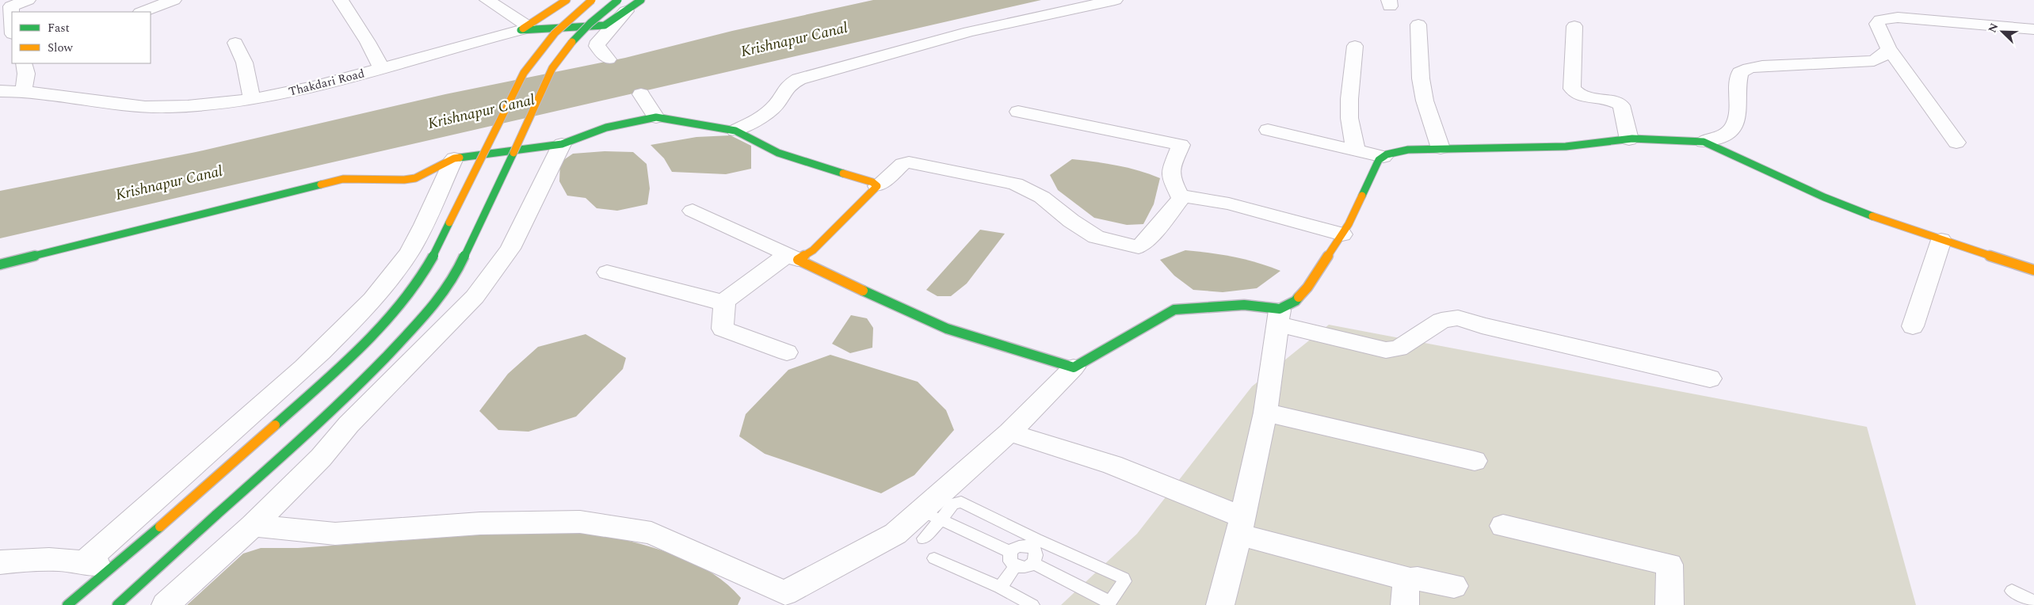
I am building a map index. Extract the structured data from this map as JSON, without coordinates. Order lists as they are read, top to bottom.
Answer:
{
  "streets": {
    "street": ["Thakdari Road"]
  },
  "water": ["Krishnapur Canal"],
  "legend": ["Fast", "Slow"],
  "north": "top left"
}
